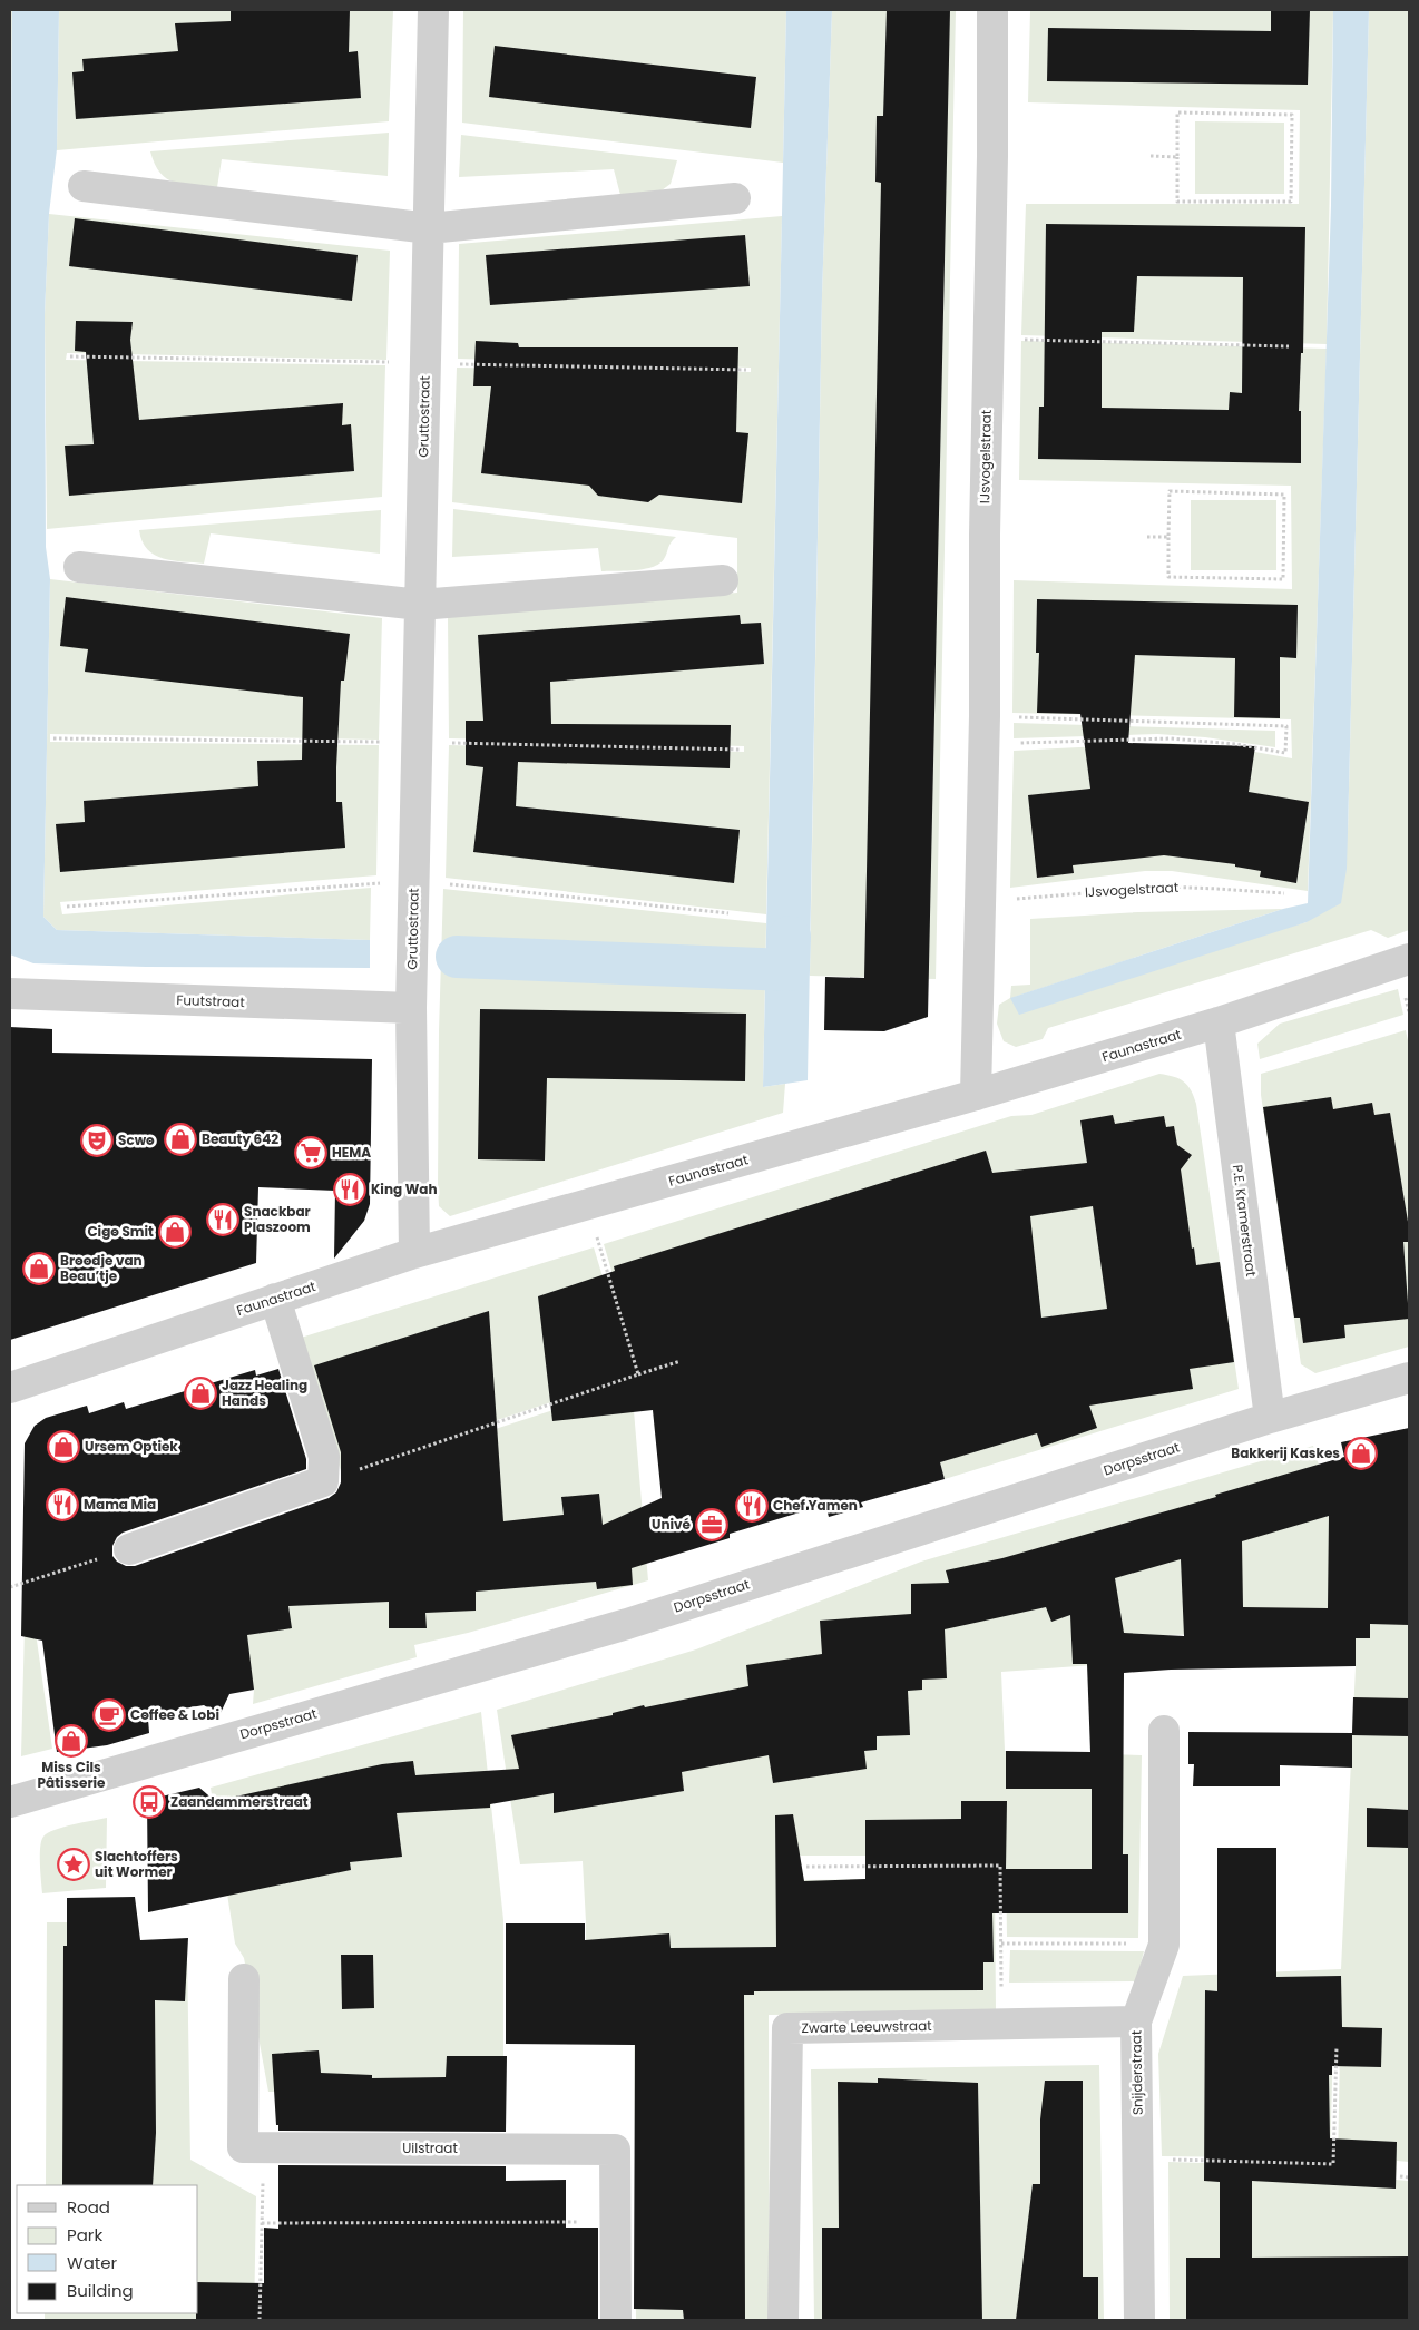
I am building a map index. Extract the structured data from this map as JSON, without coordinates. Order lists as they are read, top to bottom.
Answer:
{
  "streets": {
    "street": [
      "Gruttostraat",
      "IJsvogelstraat",
      "Fuutstraat",
      "Faunastraat",
      "P.E. Kramerstraat",
      "Dorpsstraat",
      "Zwarte Leeuwstraat",
      "Snijderstraat",
      "Uilstraat"
    ]
  },
  "crossings": [
    ["Gruttostraat", "Fuutstraat"],
    ["Gruttostraat", "Faunastraat"],
    ["IJsvogelstraat", "Faunastraat"],
    ["Faunastraat", "P.E. Kramerstraat"],
    ["P.E. Kramerstraat", "Dorpsstraat"],
    ["Zwarte Leeuwstraat", "Snijderstraat"]
  ],
  "places": {
    "shop": [
      "Beauty 642",
      "Cigo Smit",
      "Broodje van Beau’tje",
      "Jazz Healing Hands",
      "Ursem Optiek",
      "Bakkerij Kaskes",
      "Miss Cils Pâtisserie"
    ],
    "theatre": ["Scwo"],
    "supermarket": ["HEMA"],
    "restaurant": [
      "King Wah",
      "Snackbar Plaszoom",
      "Mama Mia",
      "Chef Yamen"
    ],
    "office": ["Univé"],
    "cafe": ["Coffee & Lobi"],
    "bus stop": ["Zaandammerstraat"],
    "place": ["Slachtoffers uit Wormer"]
  },
  "legend": [
    "Road",
    "Park",
    "Water",
    "Building"
  ]
}
